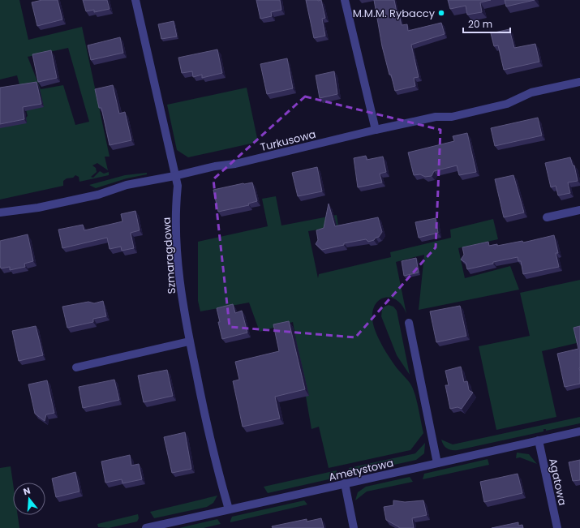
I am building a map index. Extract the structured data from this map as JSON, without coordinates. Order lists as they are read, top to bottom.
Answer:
{
  "streets": {
    "street": [
      "Turkusowa",
      "Szmaragdowa",
      "Ametystowa",
      "Agatowa"
    ]
  },
  "crossings": [
    ["Turkusowa", "Szmaragdowa"],
    ["Szmaragdowa", "Ametystowa"],
    ["Ametystowa", "Agatowa"]
  ],
  "places": ["M.M.M. Rybaccy"],
  "scale_bar": "20 m",
  "north": "top"
}
